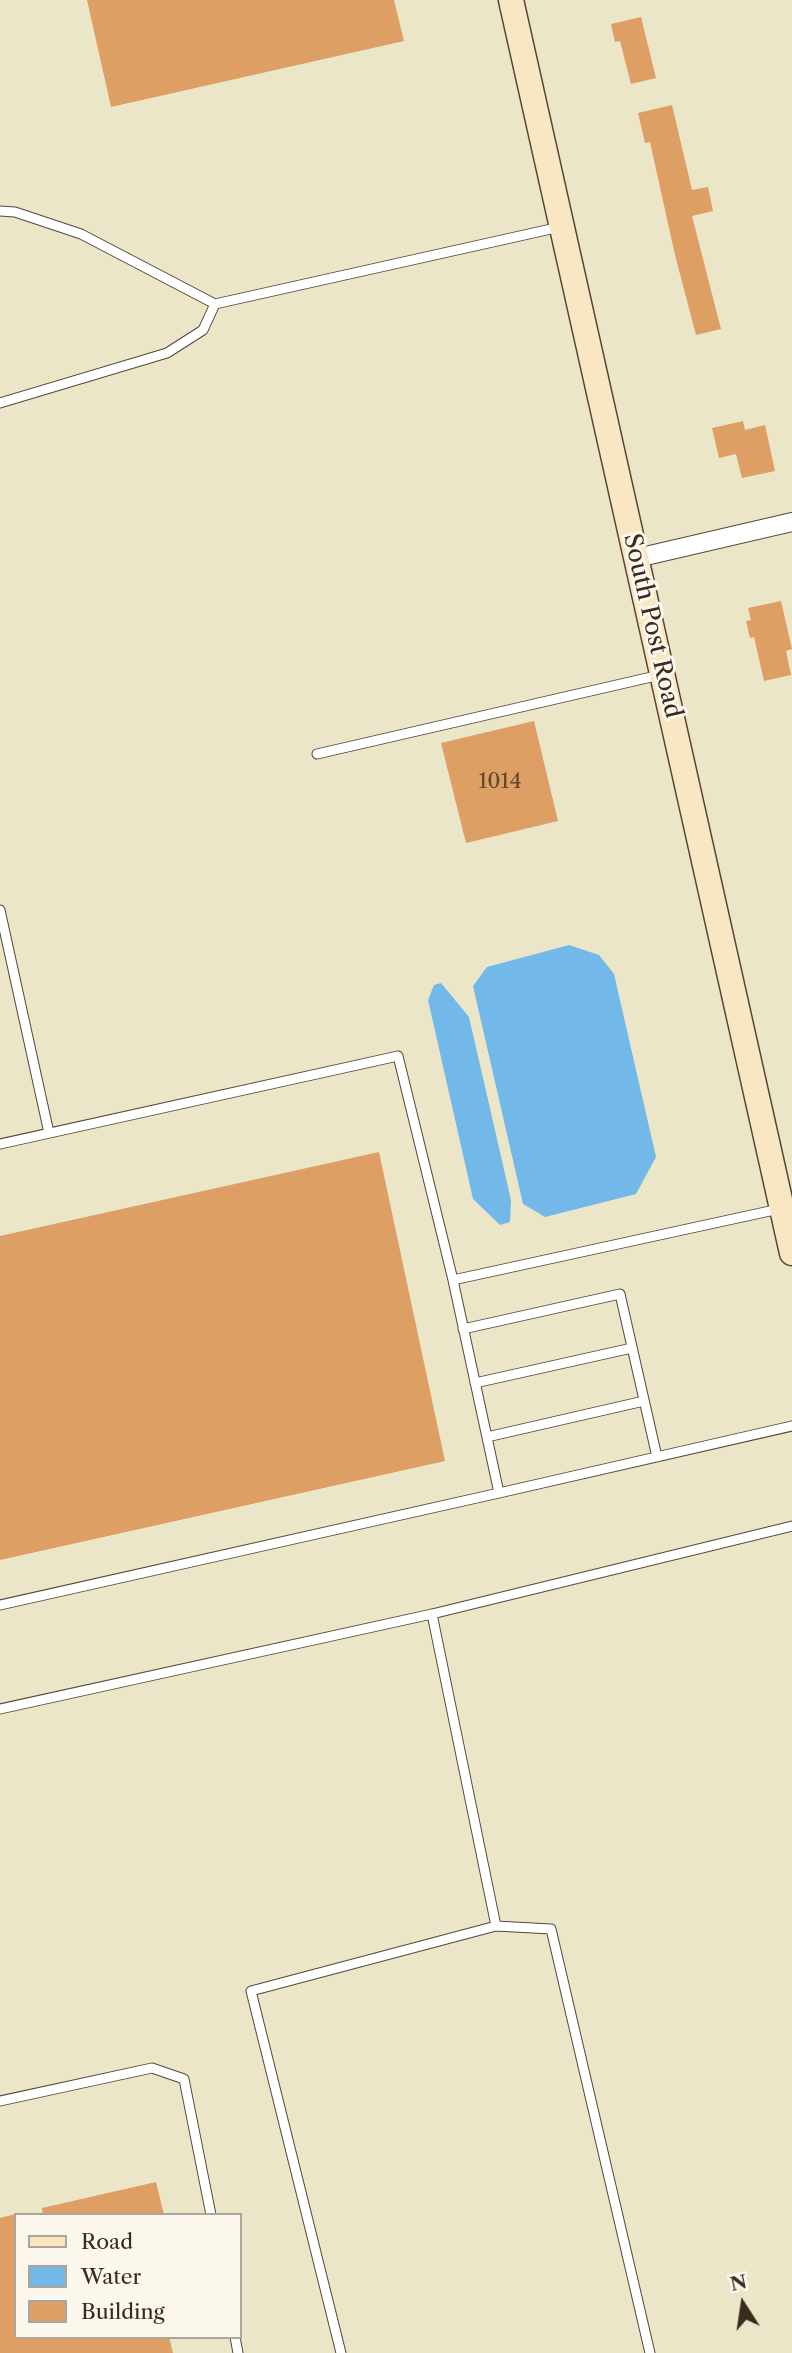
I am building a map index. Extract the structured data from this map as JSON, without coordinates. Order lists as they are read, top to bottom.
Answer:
{
  "streets": {
    "main road": ["South Post Road"]
  },
  "house_numbers": ["1014"],
  "legend": ["Road", "Water", "Building"],
  "north": "top"
}
